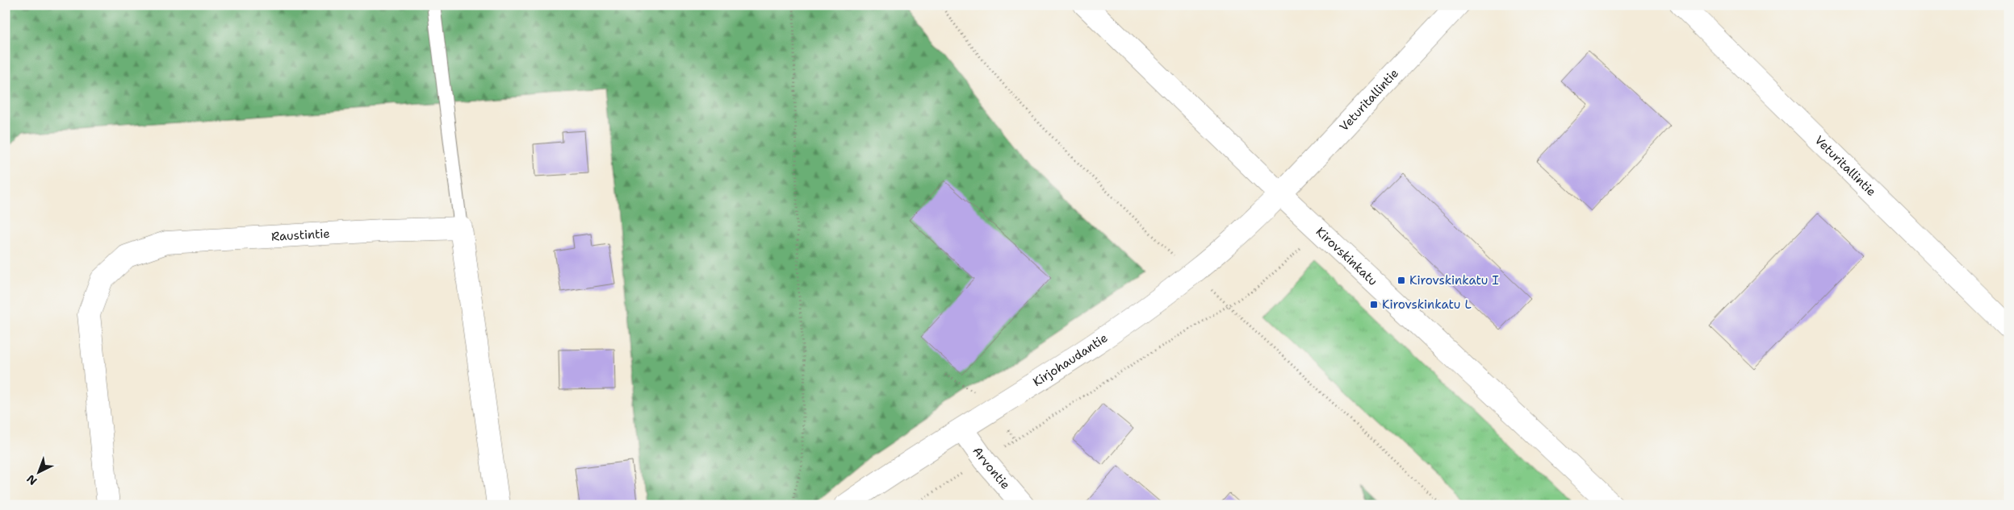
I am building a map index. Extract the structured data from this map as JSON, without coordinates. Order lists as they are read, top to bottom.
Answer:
{
  "streets": {
    "street": [
      "Veturitallintie",
      "Raustintie",
      "Kirovskinkatu",
      "Kirjohaudantie",
      "Arvontie"
    ]
  },
  "crossings": [
    ["Veturitallintie", "Kirovskinkatu"],
    ["Veturitallintie", "Kirjohaudantie"],
    ["Kirovskinkatu", "Kirjohaudantie"],
    ["Kirjohaudantie", "Arvontie"]
  ],
  "places": {
    "transit": ["Kirovskinkatu I", "Kirovskinkatu L"]
  },
  "north": "bottom left"
}
